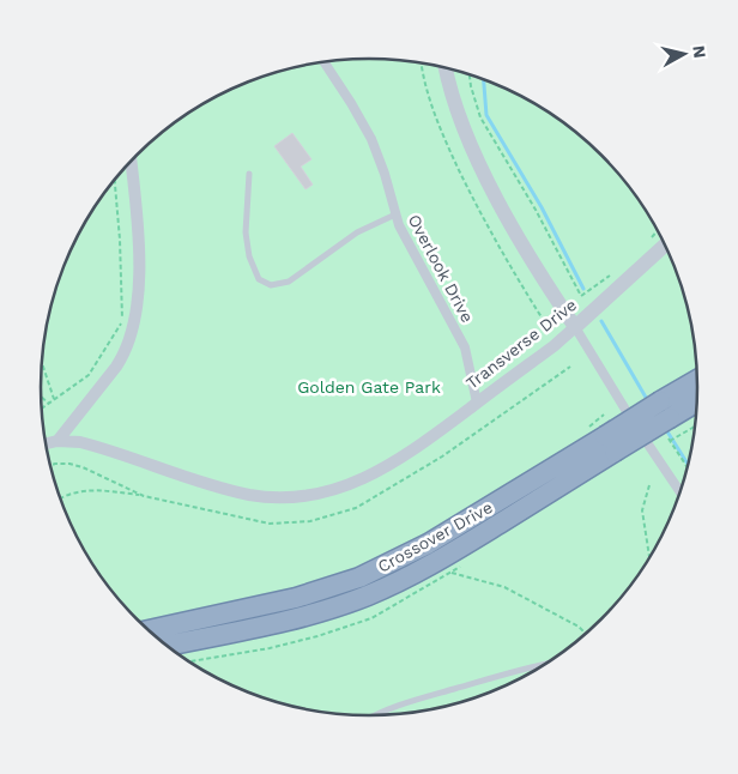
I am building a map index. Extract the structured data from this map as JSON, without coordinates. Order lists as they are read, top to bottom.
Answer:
{
  "streets": {
    "highway": ["Crossover Drive"],
    "street": ["Overlook Drive", "Transverse Drive"]
  },
  "crossings": [
    ["Overlook Drive", "Transverse Drive"]
  ],
  "parks": ["Golden Gate Park"],
  "north": "right"
}
